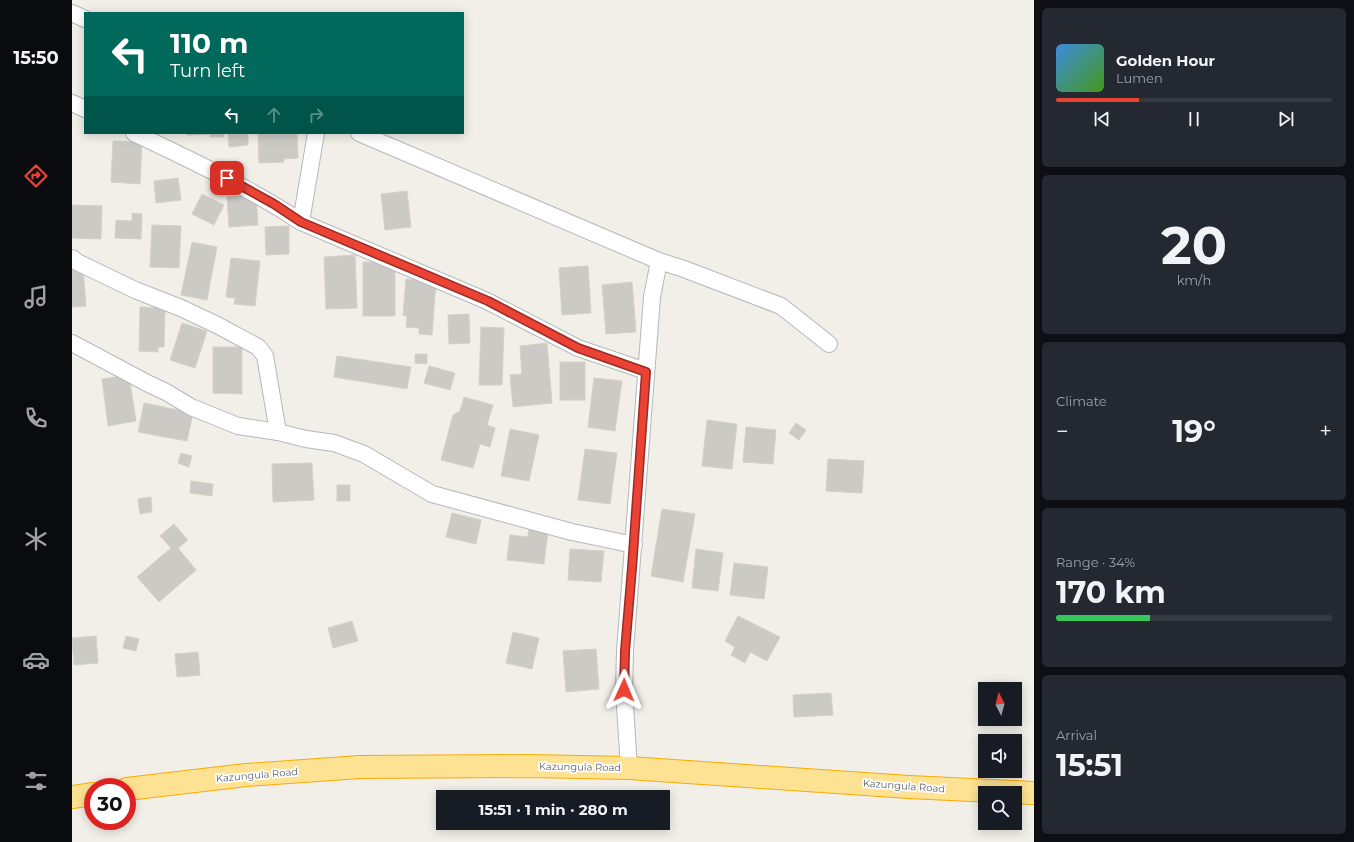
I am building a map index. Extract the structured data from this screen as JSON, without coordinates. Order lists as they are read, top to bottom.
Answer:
{
  "streets": {
    "highway": ["Kazungula Road"]
  },
  "north": "top",
  "page": {
    "tabs": "15:50",
    "turn": ["110 m", "Turn left"],
    "song": ["Golden Hour", "Lumen"],
    "tile": [
      ["20", "km/h"],
      "Climate",
      ["Range · 34%", "170 km"],
      ["Arrival", "15:51"]
    ],
    "heat": ["−", "19°", "+"],
    "limit": "30",
    "trip": "15:51 · 1 min · 280 m"
  }
}
